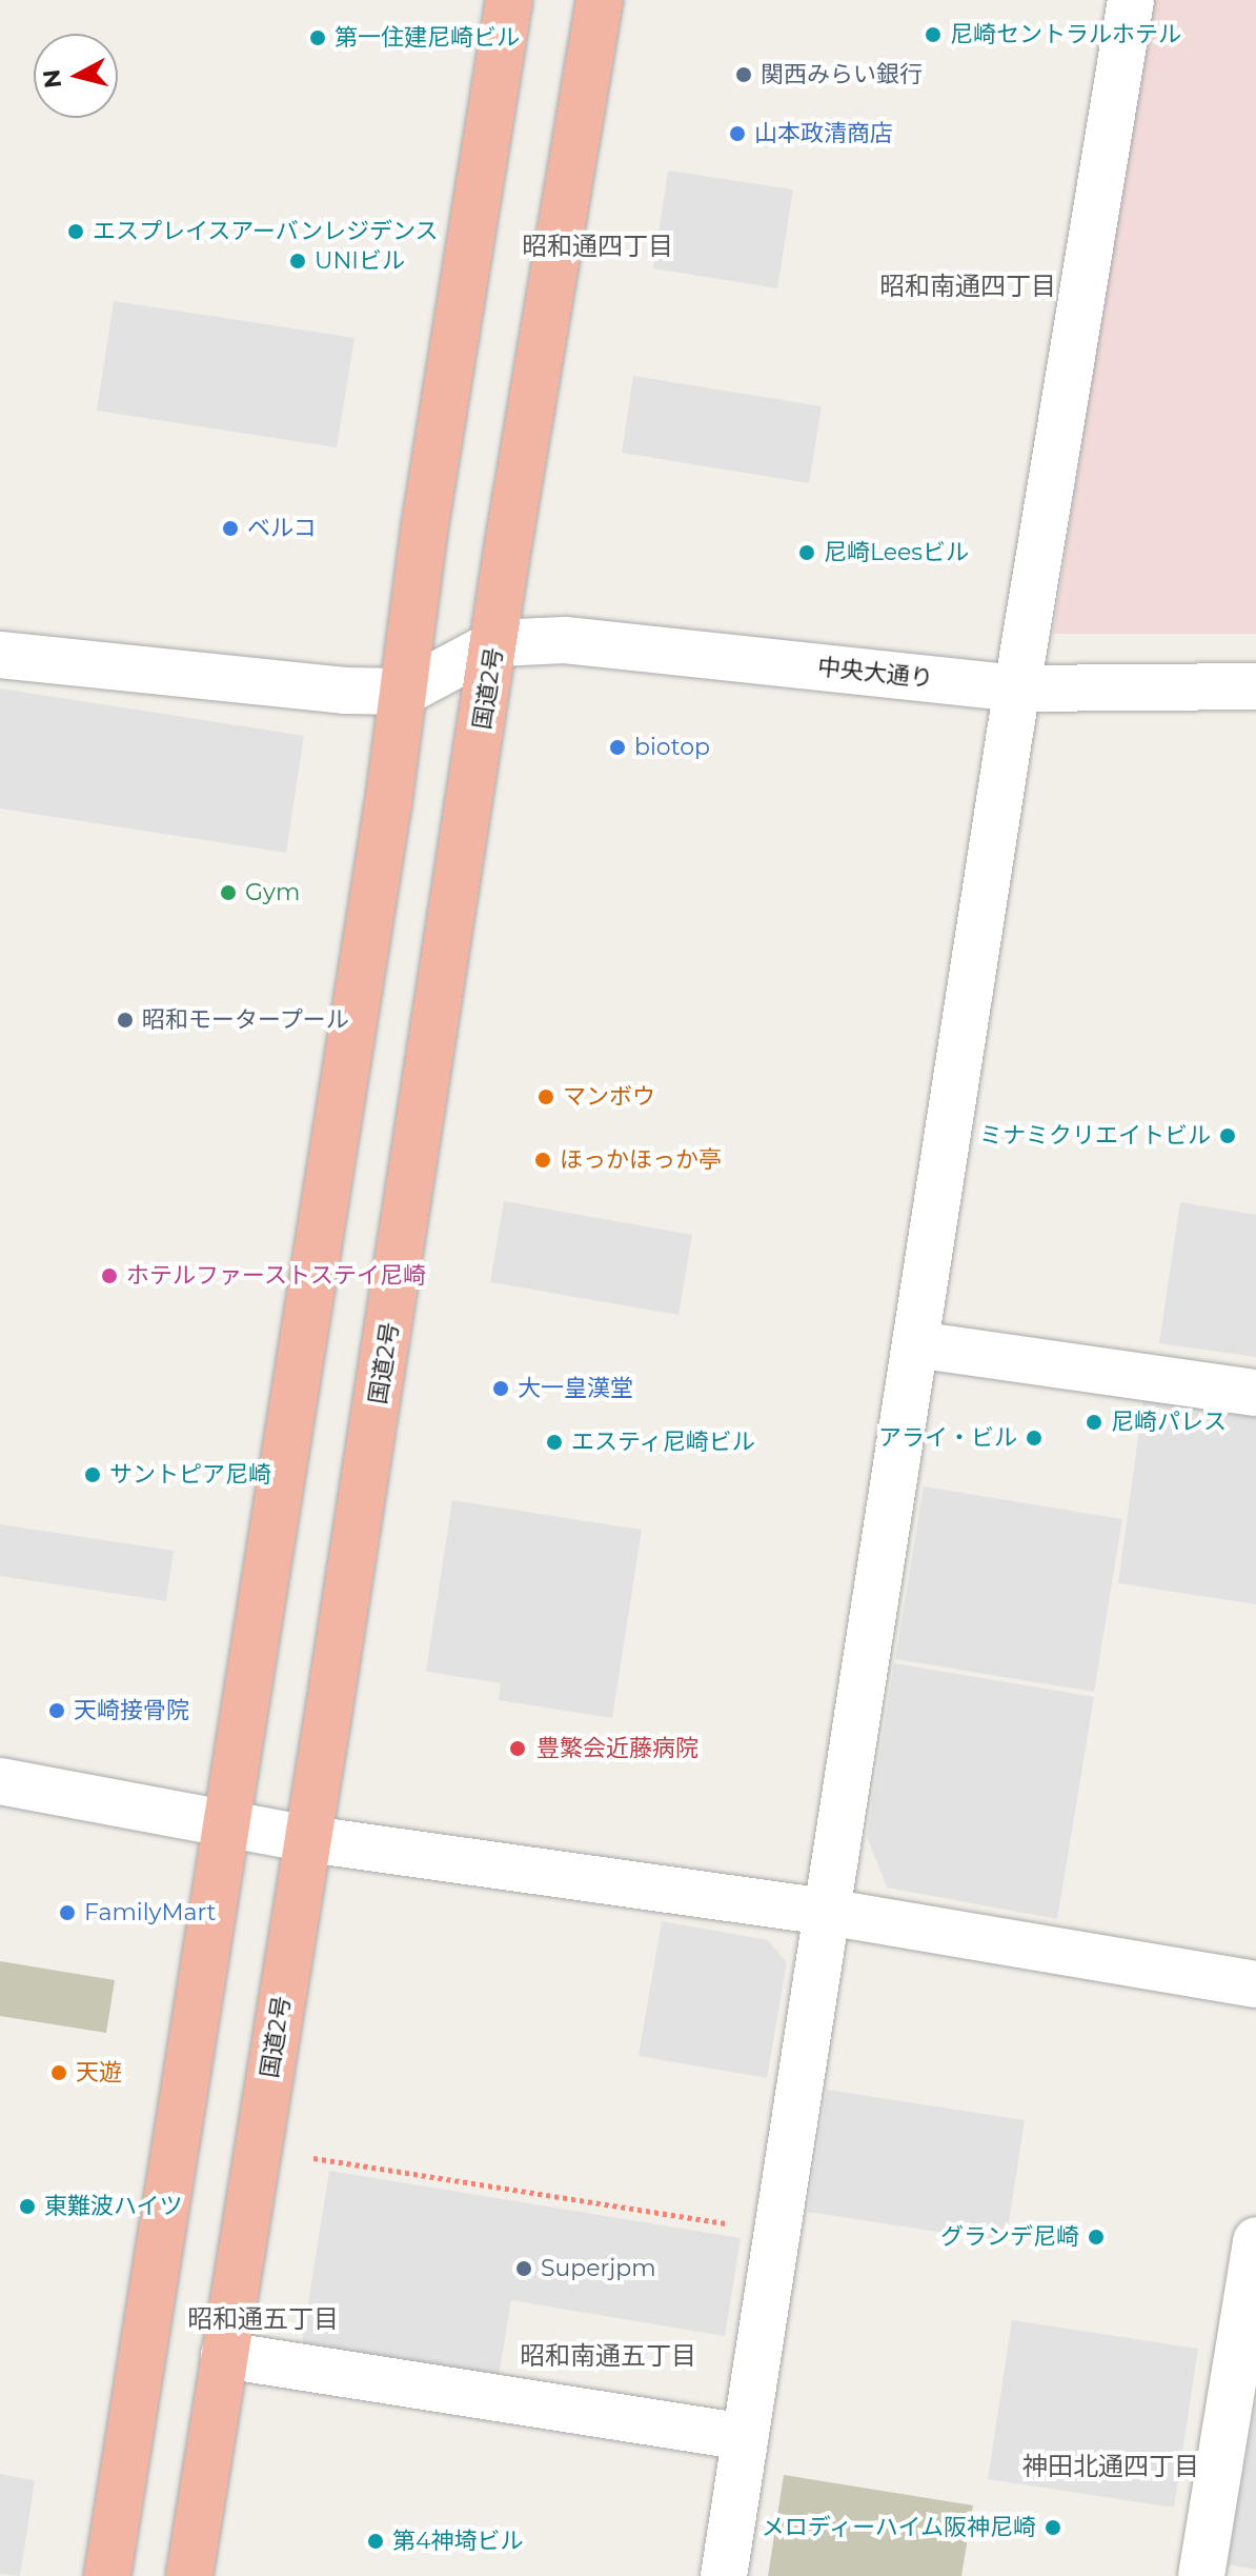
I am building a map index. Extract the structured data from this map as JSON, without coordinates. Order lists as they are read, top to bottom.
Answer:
{
  "streets": {
    "highway": ["国道2号"],
    "street": ["中央大通り"]
  },
  "crossings": [
    ["中央大通り", "国道2号"]
  ],
  "districts": [
    "昭和通四丁目",
    "昭和南通四丁目",
    "昭和通五丁目",
    "昭和南通五丁目",
    "神田北通四丁目"
  ],
  "places": [
    "尼崎セントラルホテル",
    "第一住建尼崎ビル",
    "関西みらい銀行",
    "山本政清商店",
    "エスプレイスアーバンレジデンス",
    "UNIビル",
    "ベルコ",
    "尼崎Leesビル",
    "biotop",
    "Gym",
    "昭和モータープール",
    "マンボウ",
    "ミナミクリエイトビル",
    "ほっかほっか亭",
    "ホテルファーストステイ尼崎",
    "大一皇漢堂",
    "尼崎パレス",
    "アライ・ビル",
    "エスティ尼崎ビル",
    "サントピア尼崎",
    "天崎接骨院",
    "豊繁会近藤病院",
    "FamilyMart",
    "天遊",
    "東難波ハイツ",
    "グランデ尼崎",
    "Superjpm",
    "メロディーハイム阪神尼崎",
    "第4神埼ビル"
  ],
  "north": "left"
}
